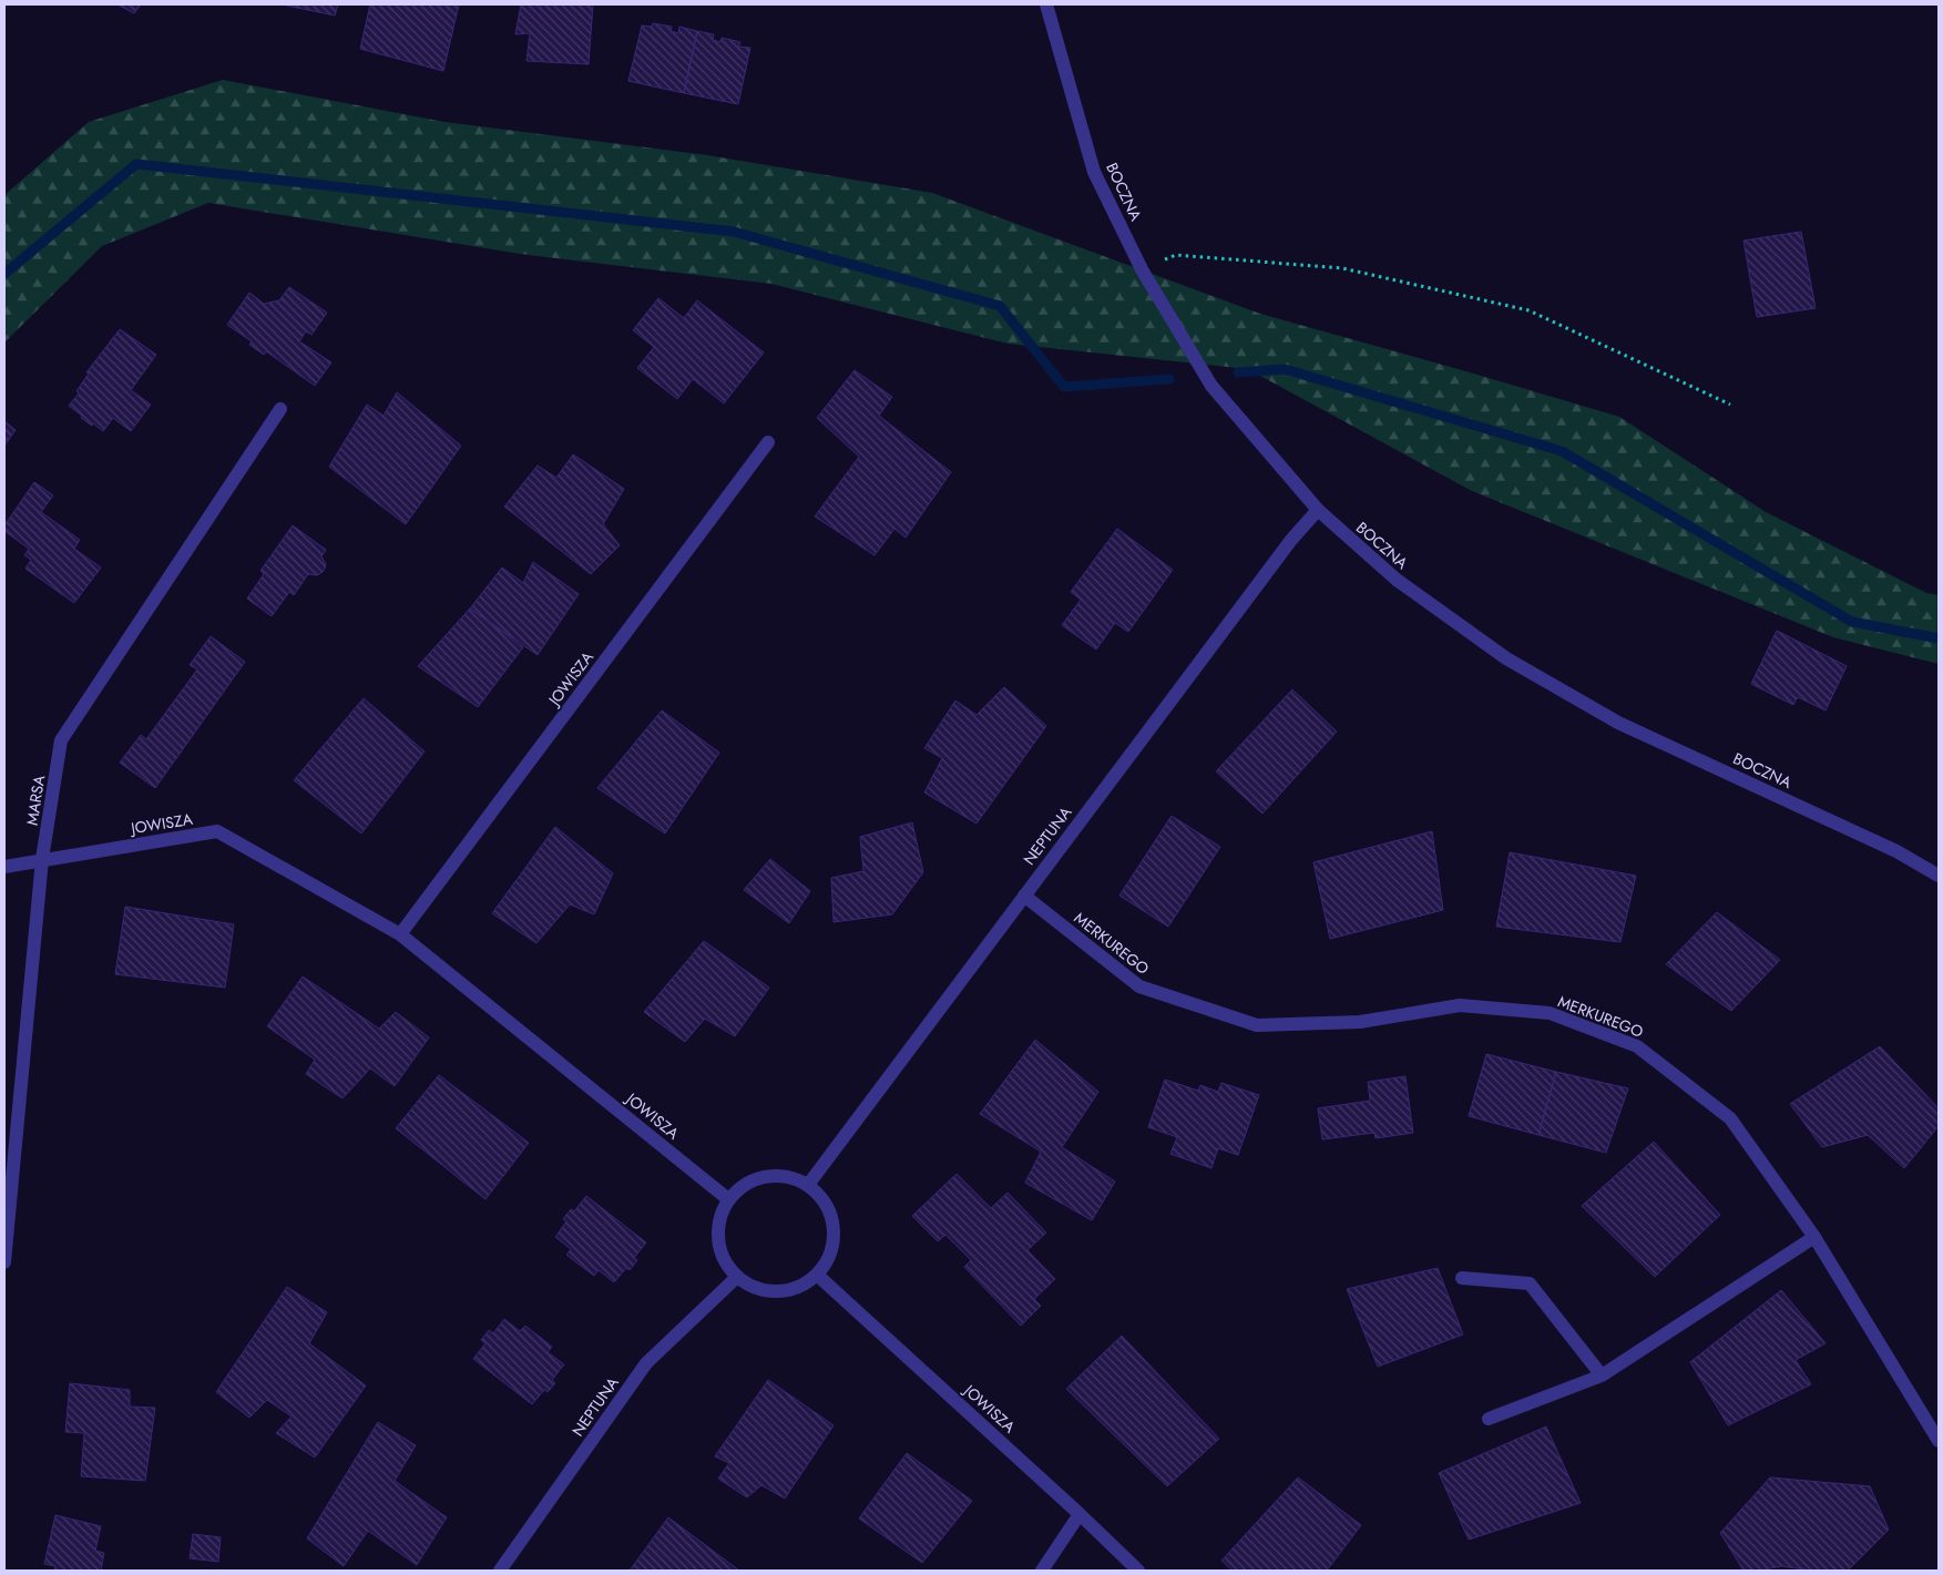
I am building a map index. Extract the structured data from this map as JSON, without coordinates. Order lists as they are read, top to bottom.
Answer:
{
  "streets": {
    "street": [
      "BOCZNA",
      "JOWISZA",
      "MARSA",
      "NEPTUNA",
      "MERKUREGO"
    ]
  },
  "crossings": [
    ["BOCZNA", "NEPTUNA"],
    ["JOWISZA", "MARSA"],
    ["JOWISZA", "NEPTUNA"],
    ["NEPTUNA", "MERKUREGO"]
  ]
}
